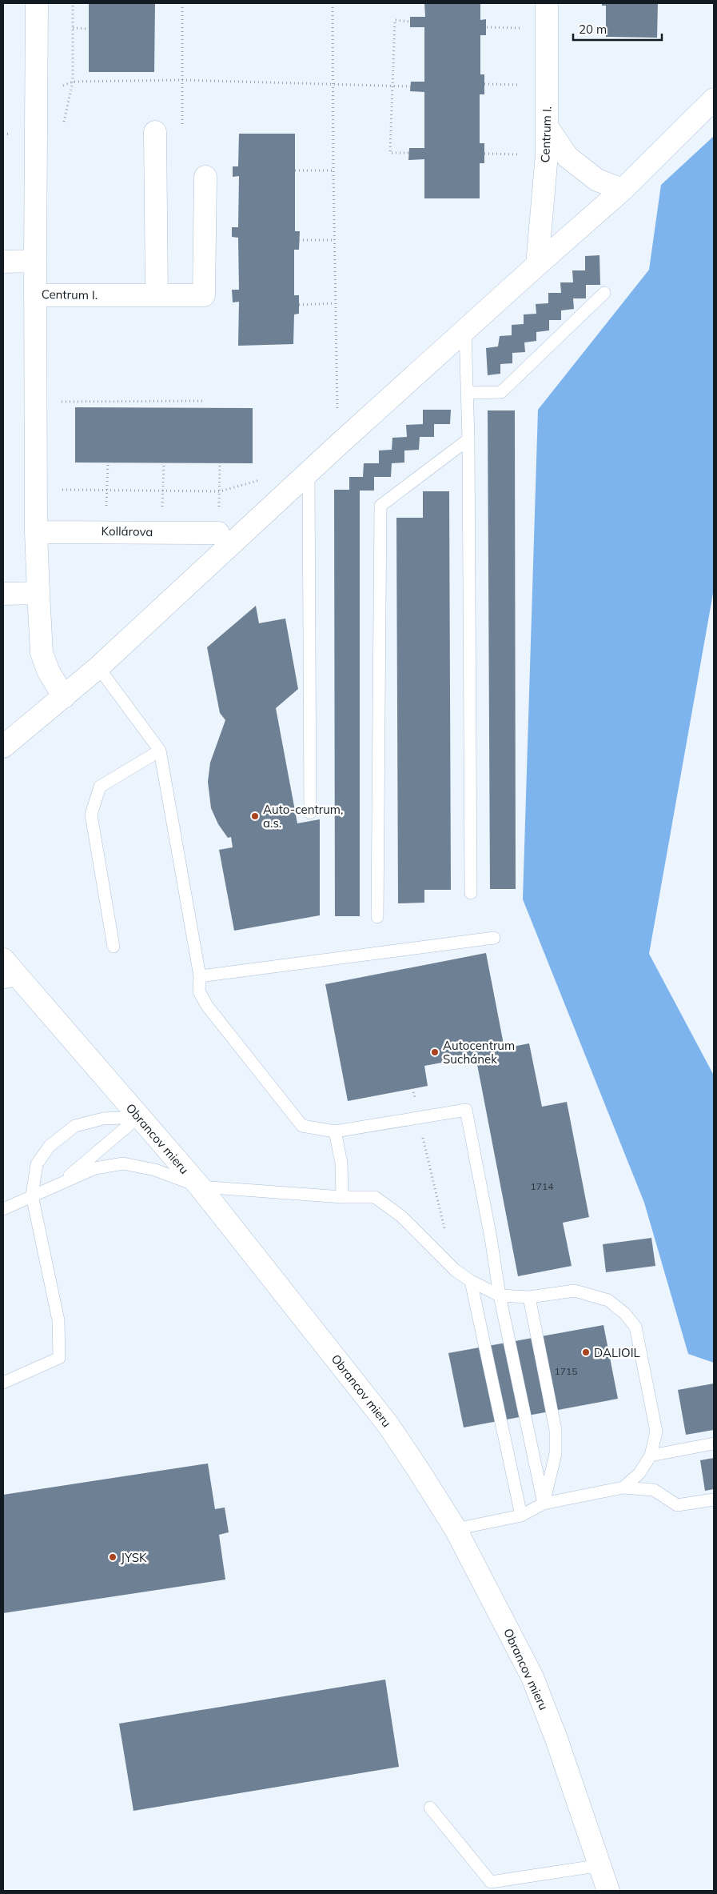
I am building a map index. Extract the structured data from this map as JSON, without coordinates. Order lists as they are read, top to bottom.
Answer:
{
  "streets": {
    "street": ["Centrum I.", "Kollárova", "Obrancov mieru"]
  },
  "places": [
    "Auto-centrum, a.s.",
    "Autocentrum Suchánek",
    "DALIOIL",
    "JYSK"
  ],
  "house_numbers": ["1714", "1715"],
  "scale_bar": "20 m"
}
